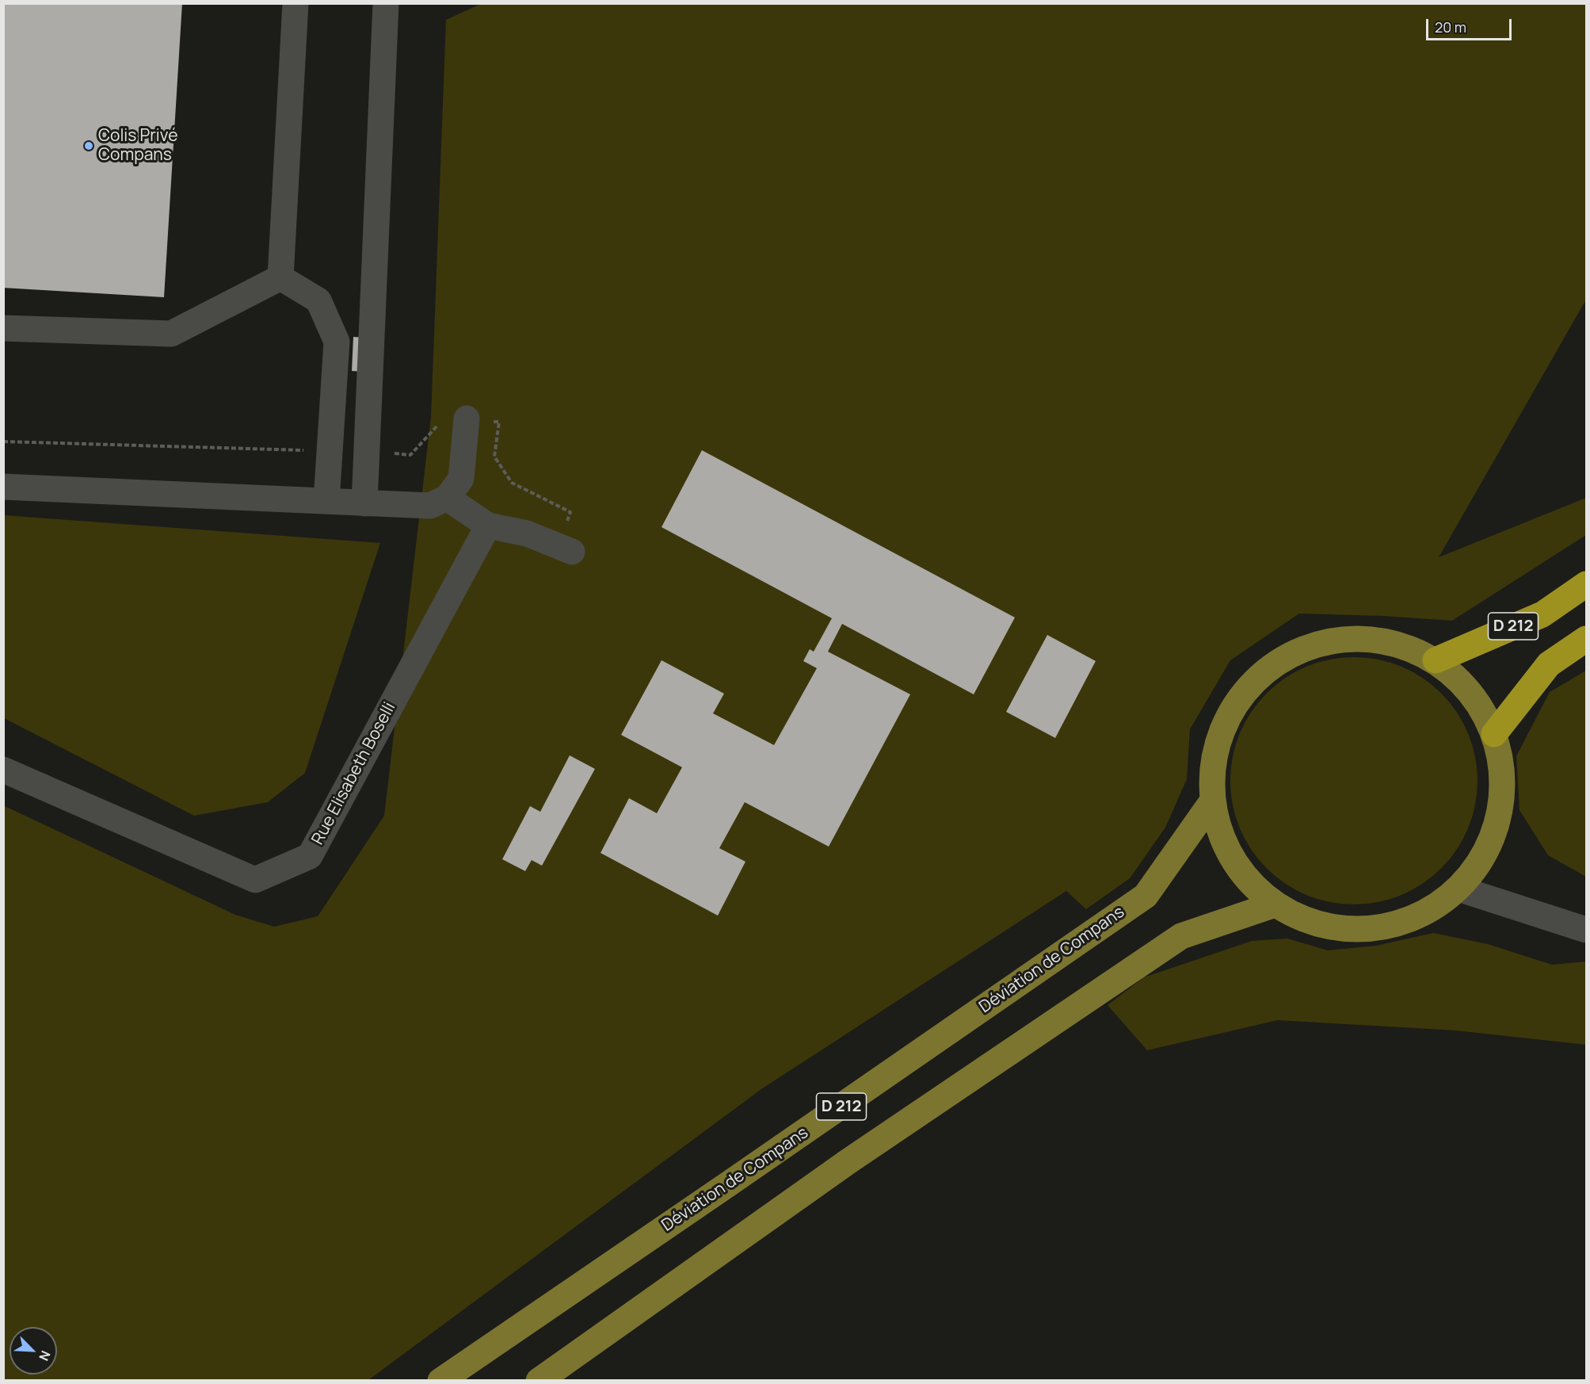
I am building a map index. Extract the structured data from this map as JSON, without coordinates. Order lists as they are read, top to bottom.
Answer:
{
  "streets": {
    "highway": ["D 212"],
    "main road": ["Déviation de Compans"],
    "street": ["Rue Elisabeth Boselli"]
  },
  "places": ["Colis Privé Compans"],
  "scale_bar": "20 m",
  "north": "bottom right"
}
